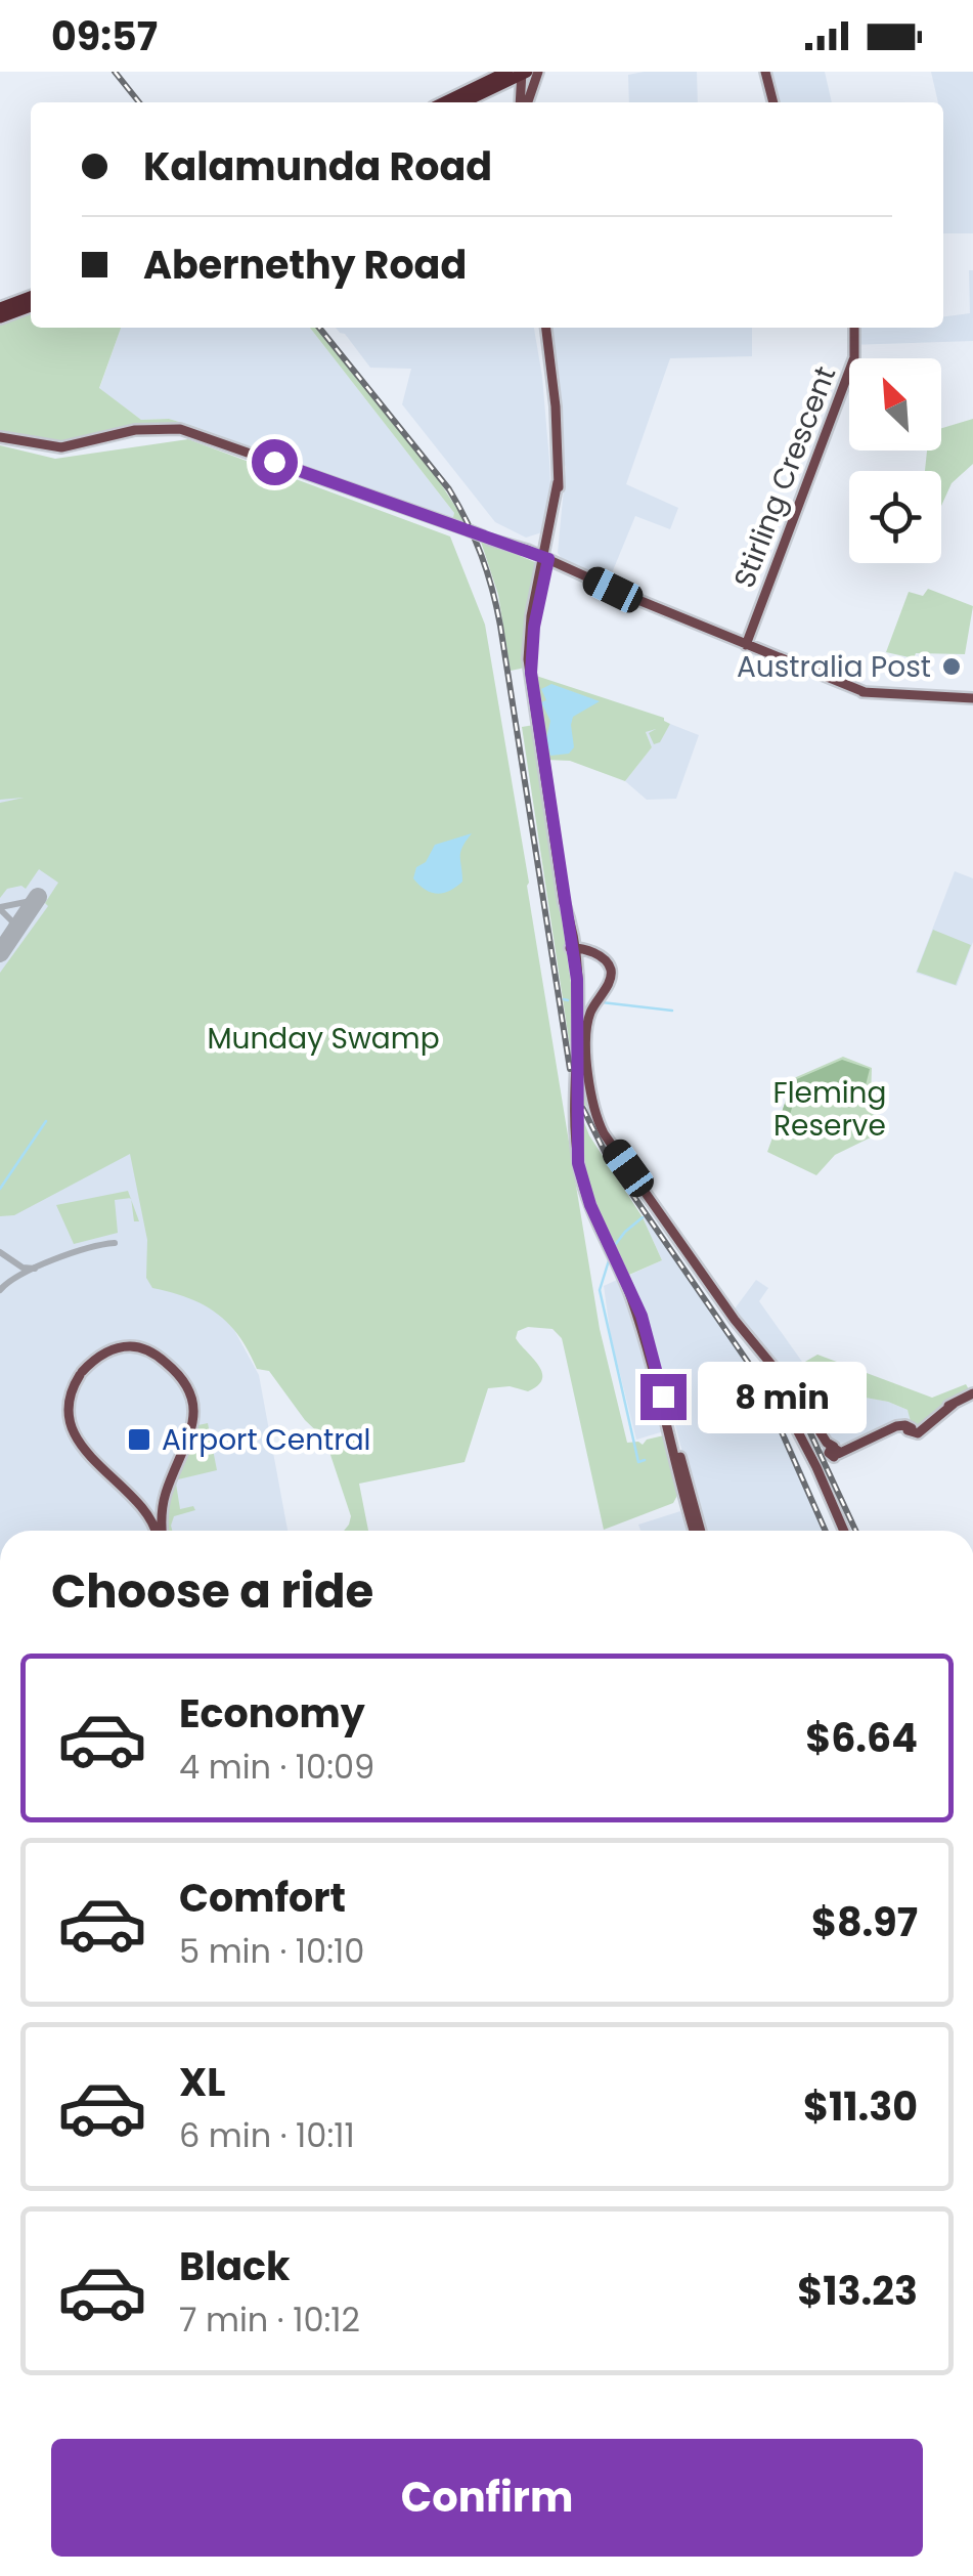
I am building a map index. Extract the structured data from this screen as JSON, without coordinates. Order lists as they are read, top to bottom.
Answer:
{
  "streets": {
    "main road": ["Stirling Crescent"]
  },
  "parks": ["Munday Swamp", "Fleming Reserve"],
  "places": {
    "other": ["Australia Post"],
    "transit": ["Airport Central"]
  },
  "north": "top left",
  "page": {
    "status": "09:57",
    "banner": ["Kalamunda Road", "Abernethy Road"],
    "bubble": "8 min",
    "heading": "Choose a ride",
    "list": [
      {
        "name": "Economy",
        "note": "4 min · 10:09",
        "value": "$6.64"
      },
      {
        "name": "Comfort",
        "note": "5 min · 10:10",
        "value": "$8.97"
      },
      {
        "name": "XL",
        "note": "6 min · 10:11",
        "value": "$11.30"
      },
      {
        "name": "Black",
        "note": "7 min · 10:12",
        "value": "$13.23"
      }
    ],
    "buttons": "Confirm"
  }
}
